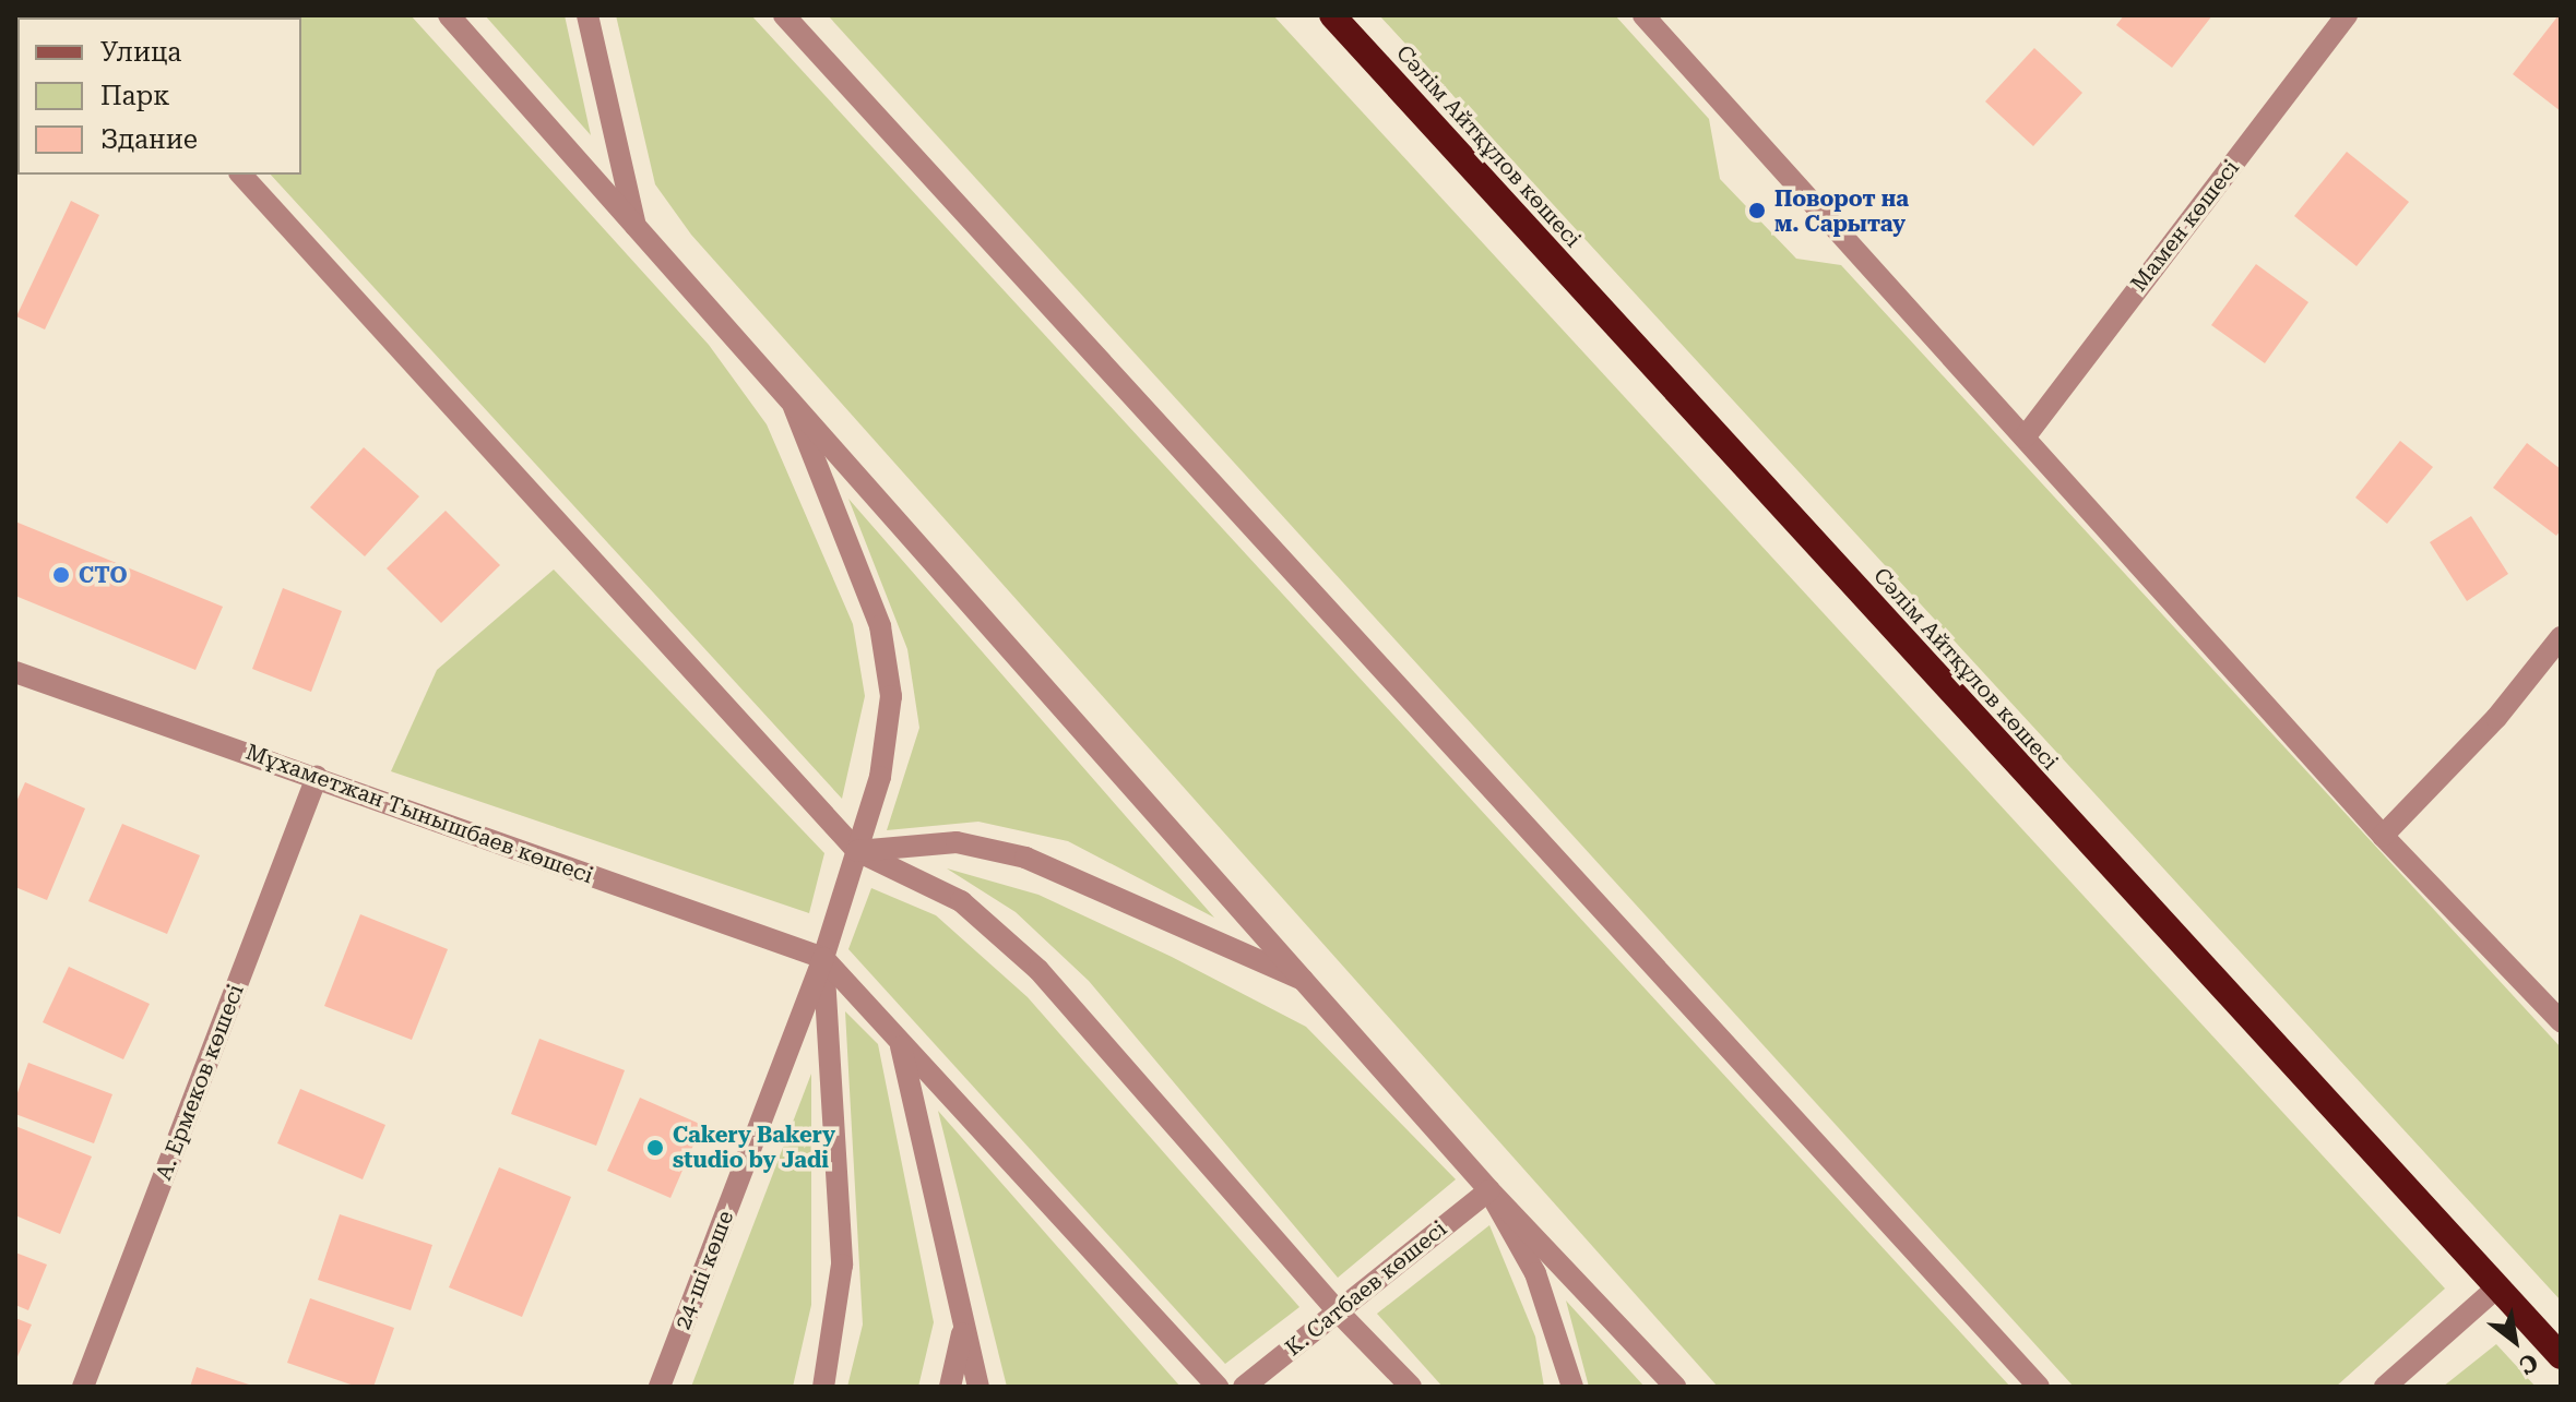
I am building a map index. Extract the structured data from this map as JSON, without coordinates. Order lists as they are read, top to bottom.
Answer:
{
  "streets": {
    "highway": ["Сәлім Айтқұлов көшесі"],
    "street": [
      "Мамен көшесі",
      "Мұхаметжан Тынышбаев көшесі",
      "А. Ермеков көшесі",
      "24-ші көше",
      "К. Сатбаев көшесі"
    ]
  },
  "crossings": [
    ["Мұхаметжан Тынышбаев көшесі", "А. Ермеков көшесі"],
    ["Мұхаметжан Тынышбаев көшесі", "24-ші көше"]
  ],
  "places": ["Поворот на м. Сарытау", "СТО", "Cakery Bakery studio by Jadi"],
  "legend": ["Улица", "Парк", "Здание"],
  "north": "bottom right"
}
